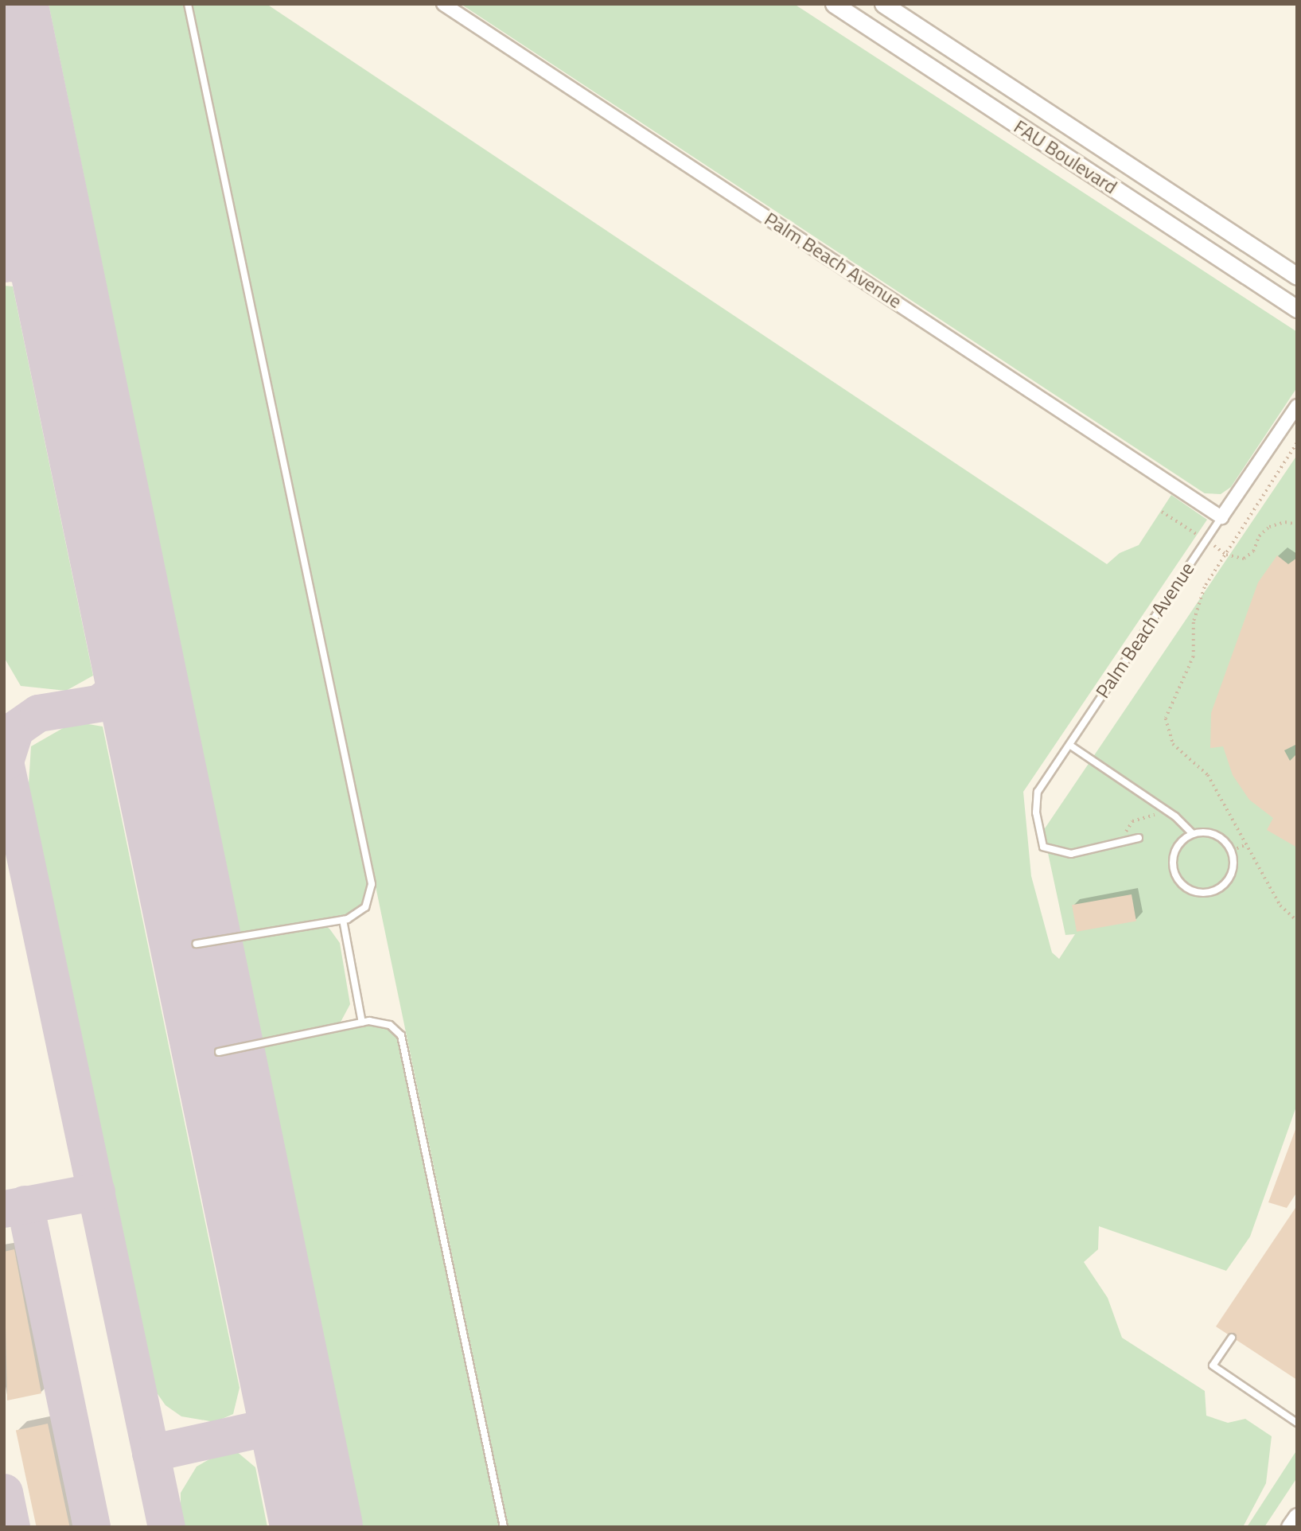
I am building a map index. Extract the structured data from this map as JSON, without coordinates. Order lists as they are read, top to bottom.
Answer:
{
  "streets": {
    "street": ["FAU Boulevard", "Palm Beach Avenue"]
  }
}
